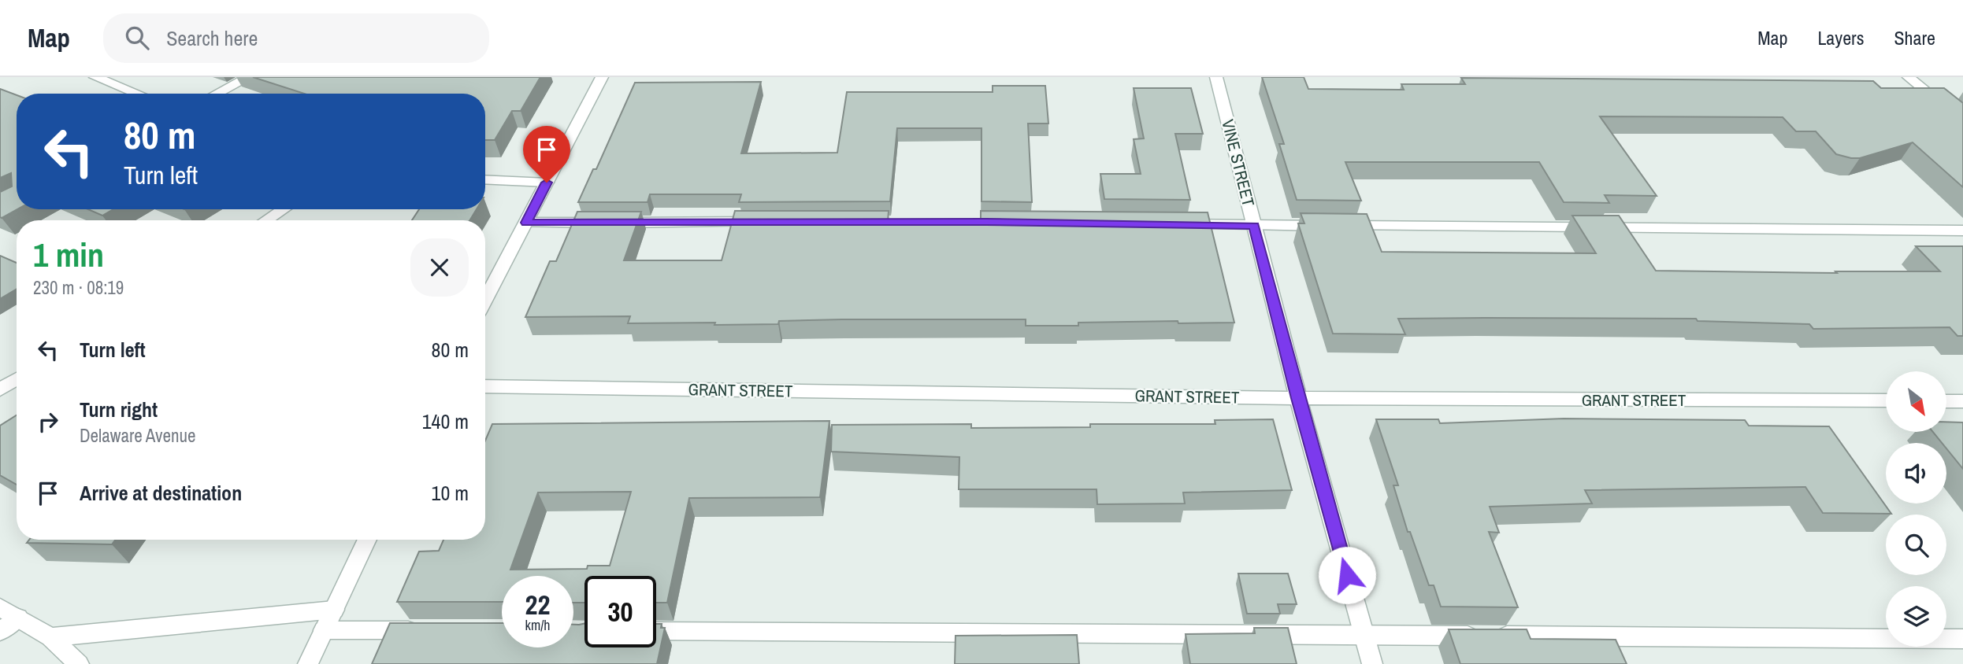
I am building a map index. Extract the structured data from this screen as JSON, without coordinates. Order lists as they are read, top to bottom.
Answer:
{
  "streets": {
    "street": ["VINE STREET", "GRANT STREET"]
  },
  "crossings": [
    ["VINE STREET", "GRANT STREET"]
  ],
  "north": "bottom right",
  "page": {
    "header": "Map",
    "search": "Search here",
    "nav": ["Map", "Layers", "Share"],
    "turn": ["80 m", "Turn left"],
    "heading": ["1 min", "230 m · 08:19"],
    "list": [
      {
        "name": "Turn left",
        "value": "80 m"
      },
      {
        "name": "Turn right",
        "note": "Delaware Avenue",
        "value": "140 m"
      },
      {
        "name": "Arrive at destination",
        "value": "10 m"
      }
    ],
    "speed": "22 km/h",
    "limit": "30"
  }
}
